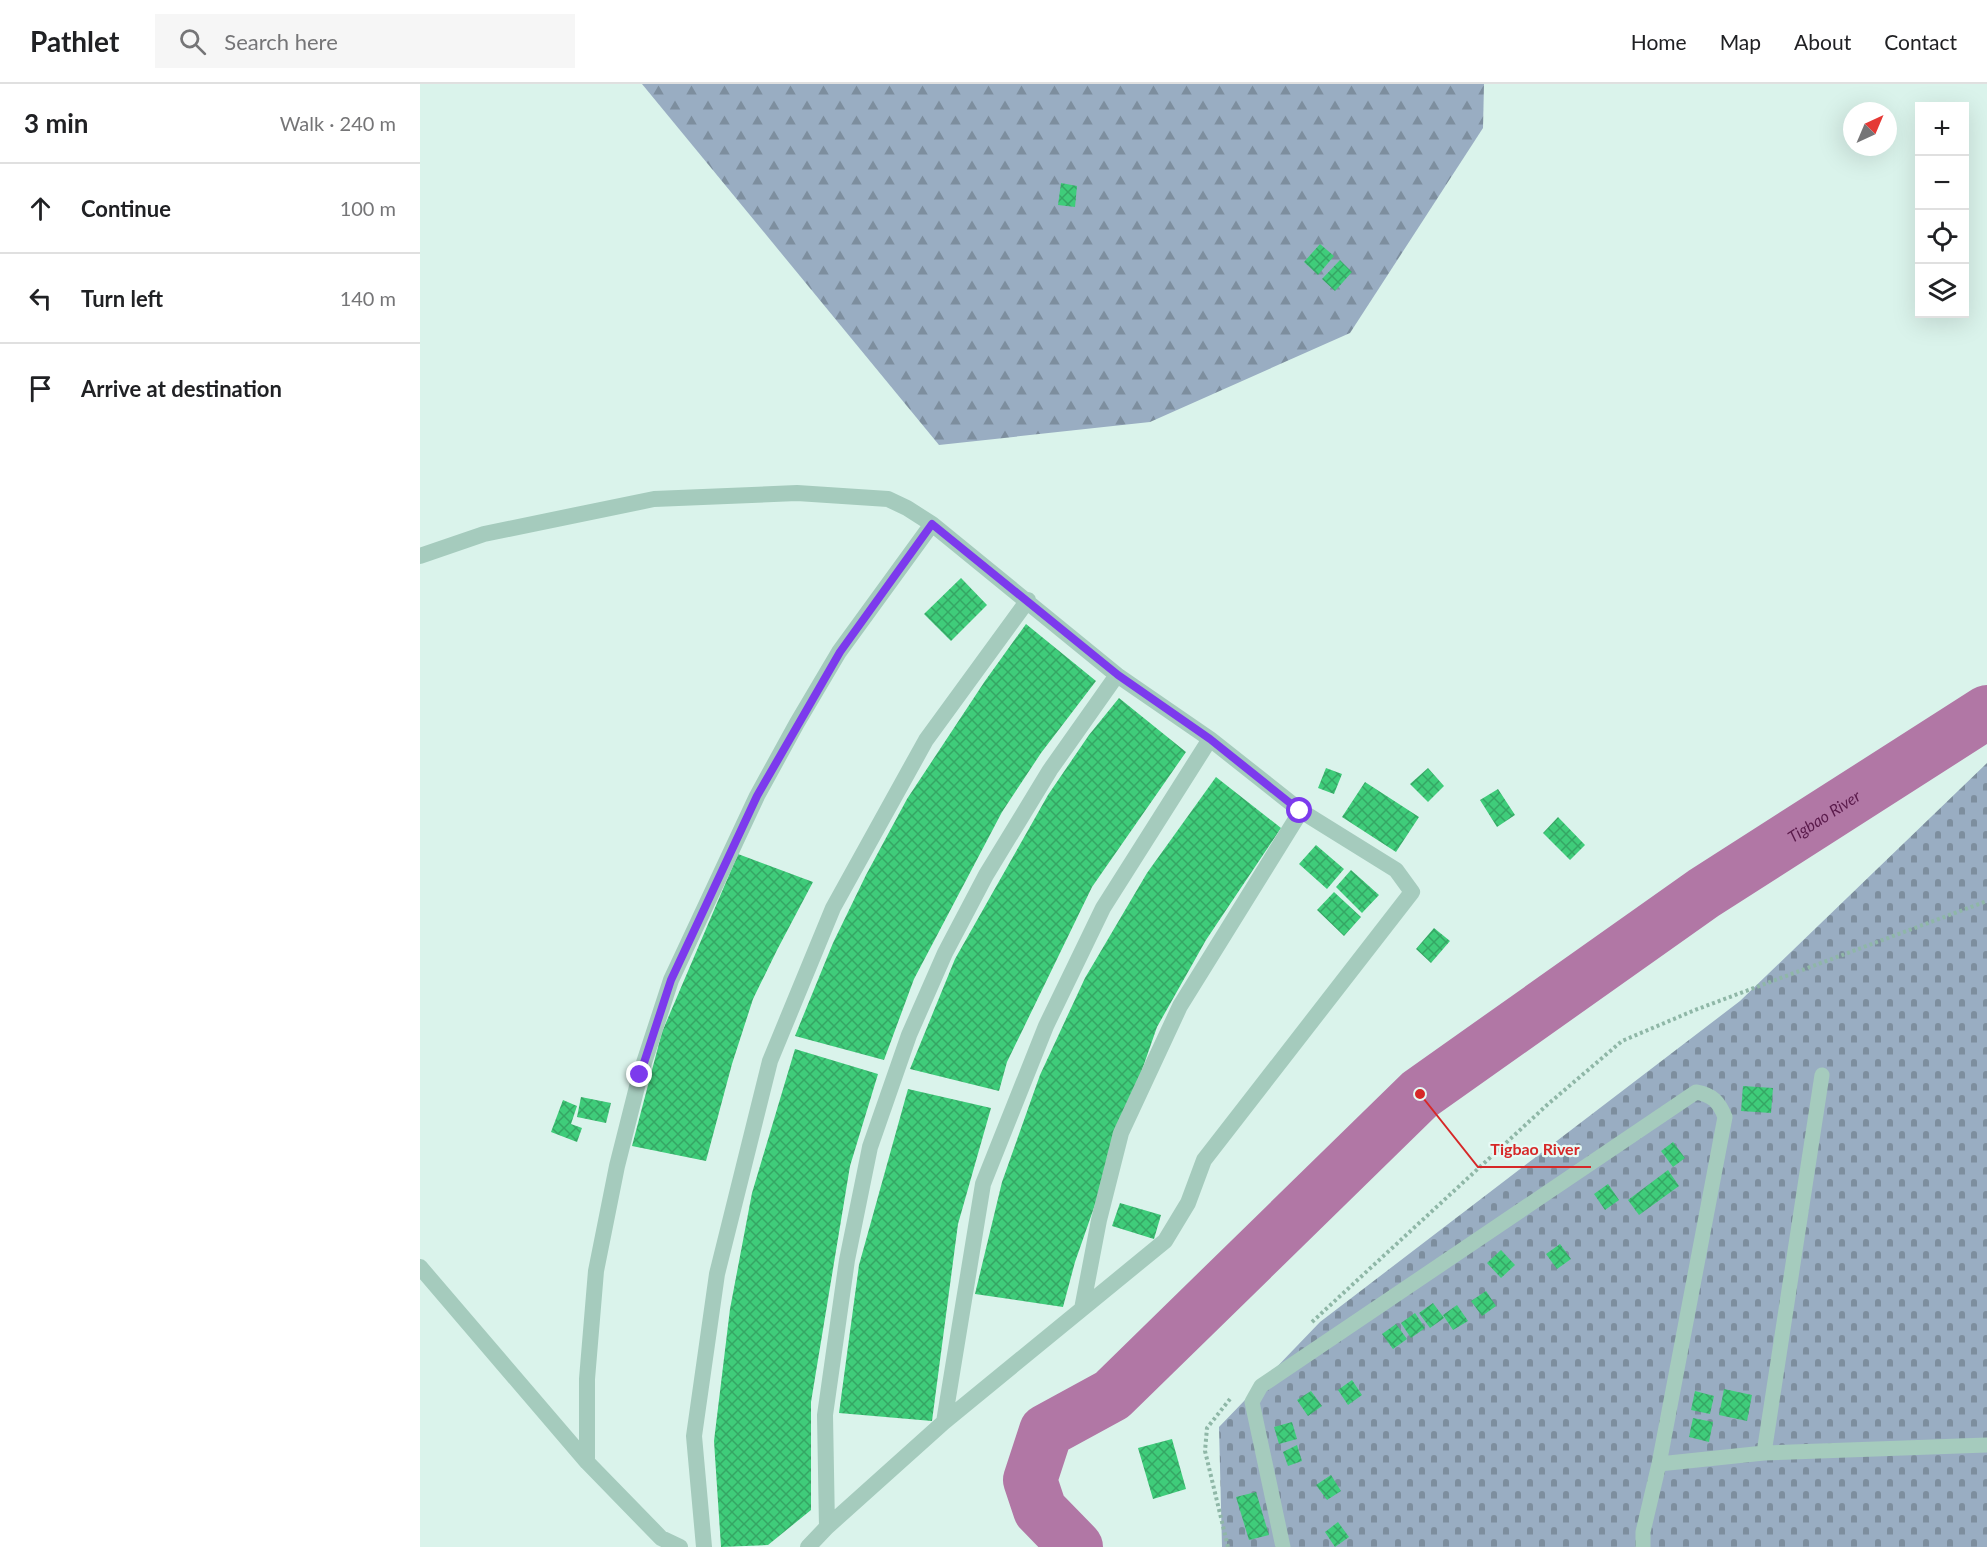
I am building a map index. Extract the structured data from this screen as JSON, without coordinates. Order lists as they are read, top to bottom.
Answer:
{
  "water": ["Tigbao River"],
  "places": ["Tigbao River"],
  "north": "top right",
  "page": {
    "header": "Pathlet",
    "search": "Search here",
    "nav": [
      "Home",
      "Map",
      "About",
      "Contact"
    ],
    "heading": ["3 min", "Walk · 240 m"],
    "map_buttons": ["+", "−"],
    "list": [
      ["Continue", "100 m"],
      ["Turn left", "140 m"],
      "Arrive at destination"
    ]
  }
}
